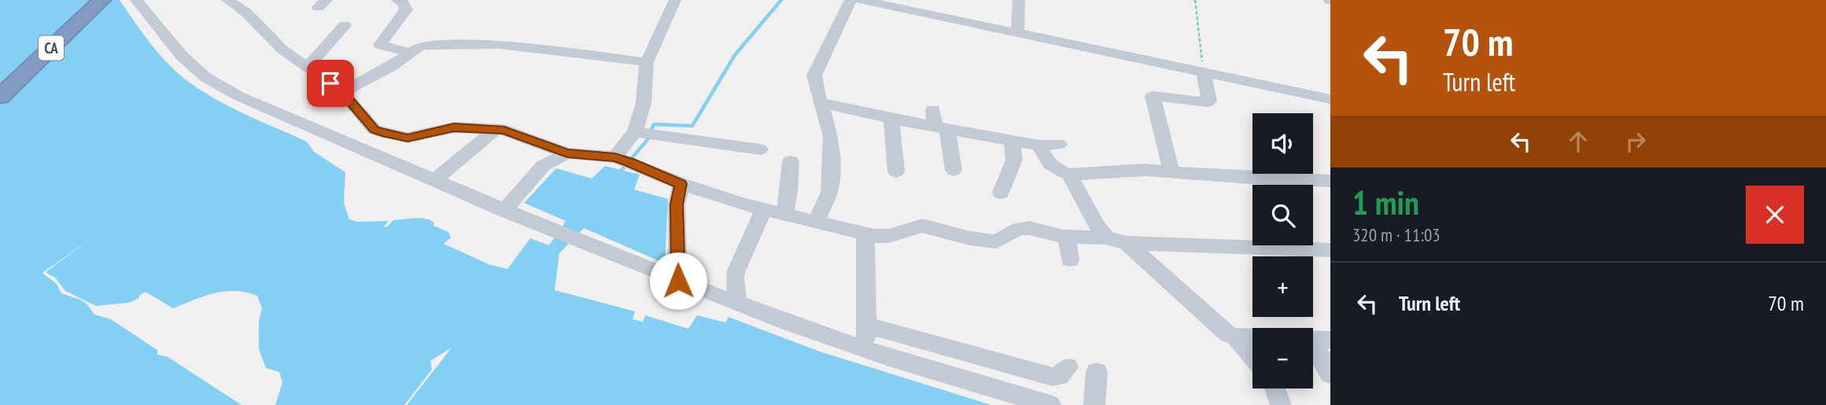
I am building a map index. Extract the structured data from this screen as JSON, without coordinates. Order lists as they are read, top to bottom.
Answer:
{
  "streets": {
    "highway": ["CA"]
  },
  "page": {
    "turn": ["70 m", "Turn left"],
    "map_buttons": ["+", "−"],
    "heading": ["1 min", "320 m · 11:03"],
    "list": [
      {
        "name": "Turn left",
        "value": "70 m"
      }
    ]
  }
}
